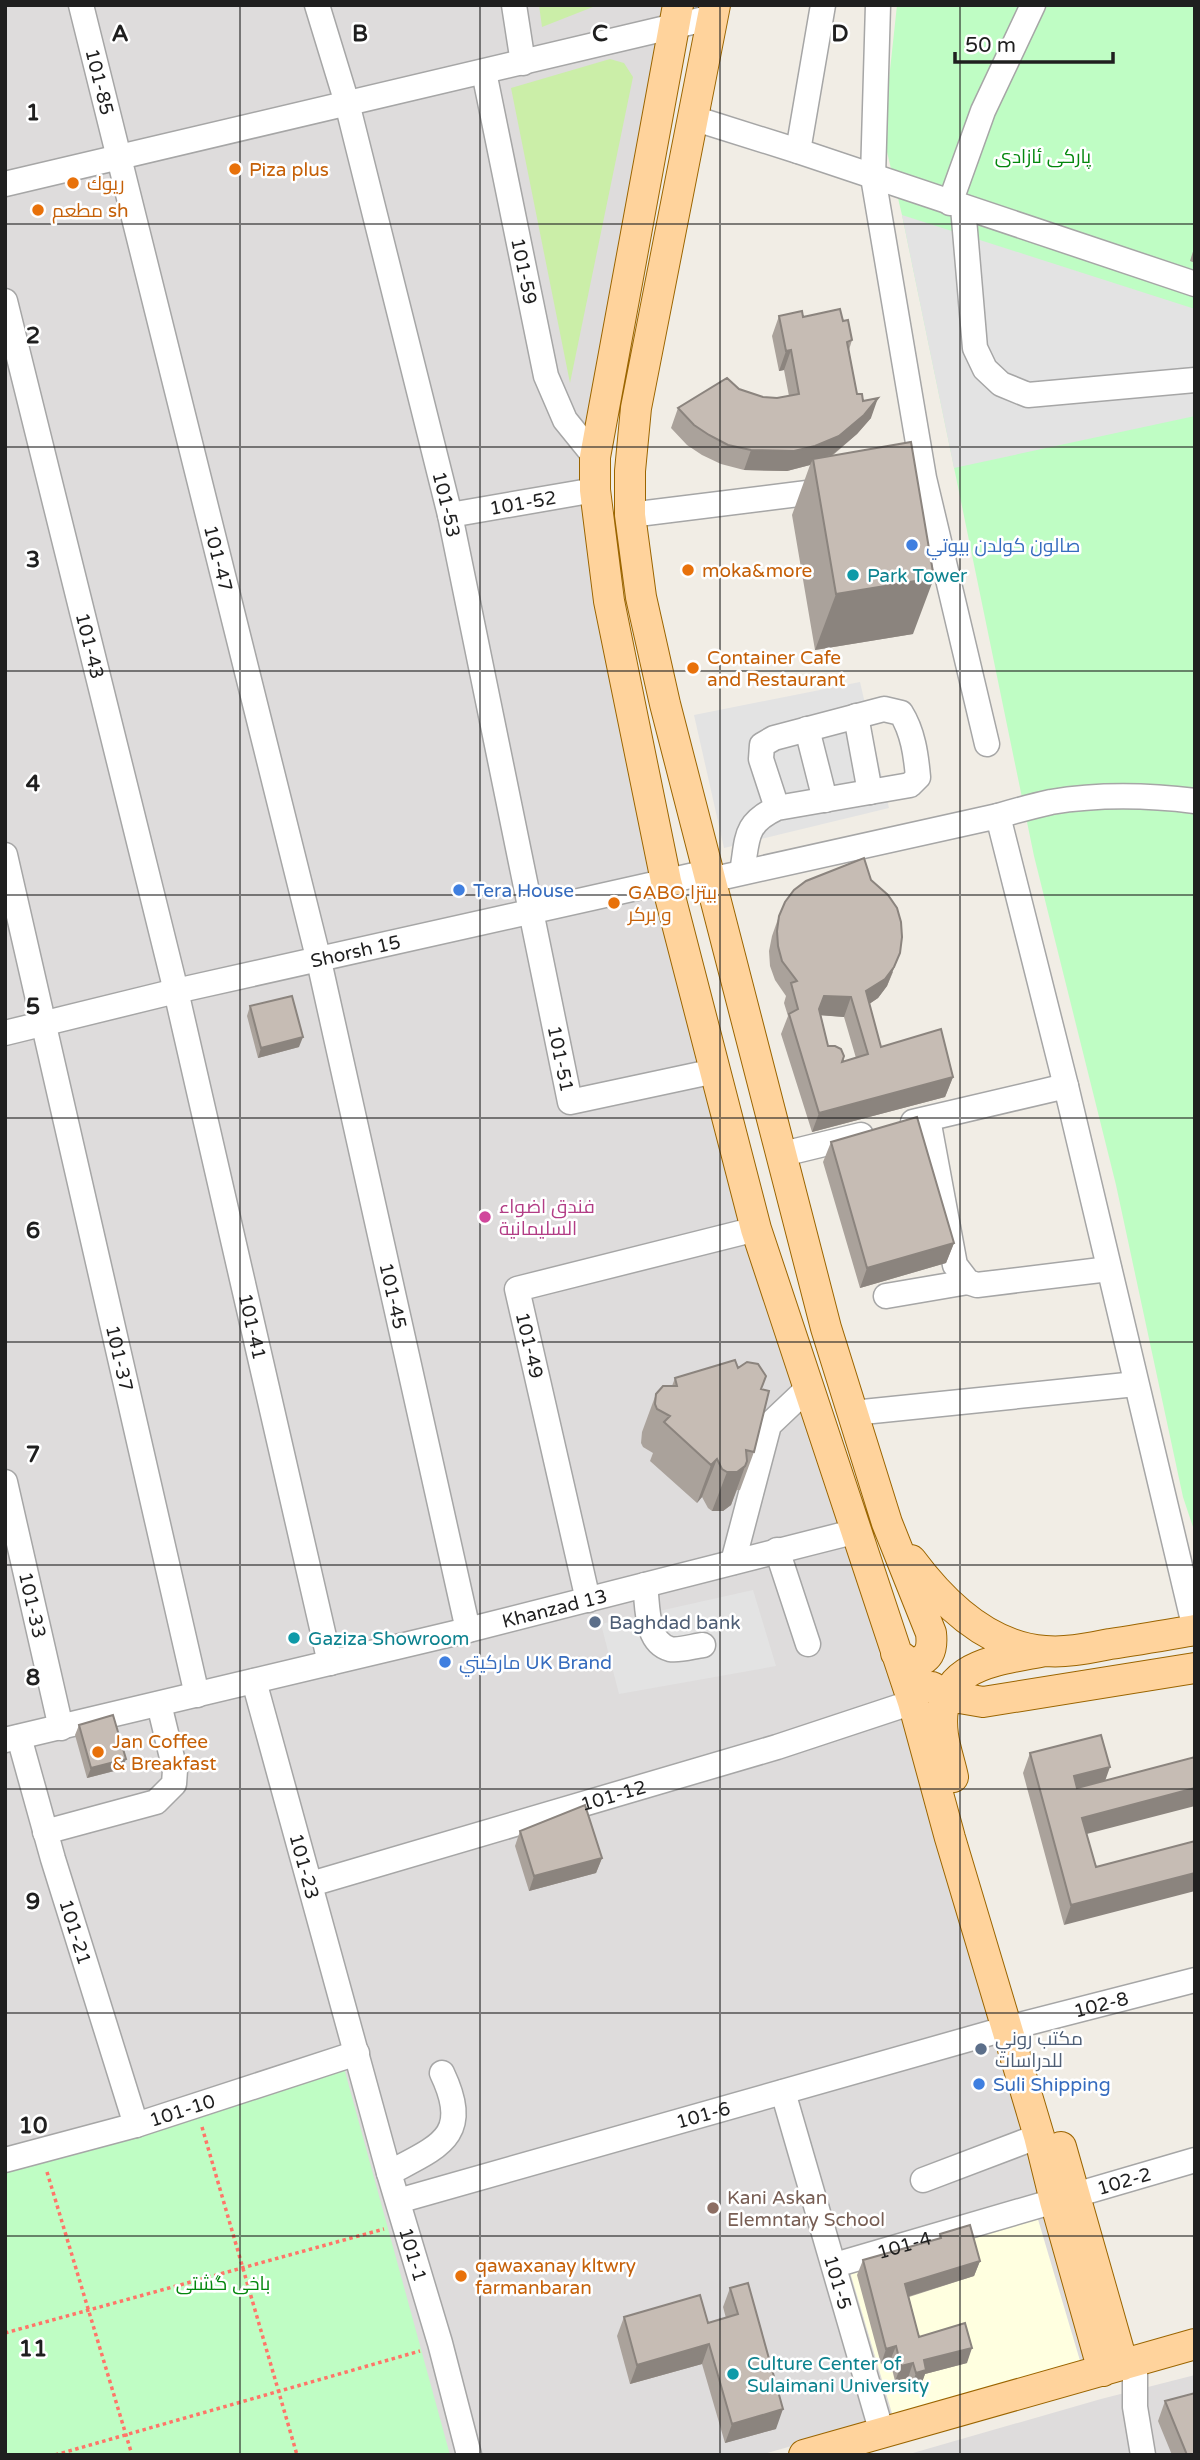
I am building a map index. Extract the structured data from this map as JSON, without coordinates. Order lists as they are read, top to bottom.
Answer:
{
  "streets": {
    "street": [
      "101-85",
      "101-59",
      "101-52",
      "101-53",
      "101-47",
      "101-43",
      "Shorsh 15",
      "101-51",
      "101-45",
      "101-41",
      "101-49",
      "101-37",
      "101-33",
      "Khanzad 13",
      "101-12",
      "101-23",
      "101-21",
      "102-8",
      "101-10",
      "101-6",
      "102-2",
      "101-4",
      "101-1",
      "101-5"
    ]
  },
  "crossings": [
    ["101-85", "101-47"],
    ["101-52", "101-53"],
    ["101-53", "Shorsh 15"],
    ["101-53", "101-51"],
    ["101-47", "Shorsh 15"],
    ["101-47", "101-45"],
    ["101-43", "Shorsh 15"],
    ["101-43", "101-41"],
    ["Shorsh 15", "101-51"],
    ["Shorsh 15", "101-45"],
    ["Shorsh 15", "101-41"],
    ["Shorsh 15", "101-37"],
    ["101-45", "Khanzad 13"],
    ["101-41", "Khanzad 13"],
    ["101-49", "Khanzad 13"],
    ["101-37", "Khanzad 13"],
    ["101-33", "Khanzad 13"],
    ["Khanzad 13", "101-23"],
    ["Khanzad 13", "101-21"],
    ["101-12", "101-23"],
    ["101-23", "101-10"],
    ["101-23", "101-1"],
    ["101-21", "101-10"],
    ["102-8", "101-6"],
    ["101-10", "101-1"],
    ["101-6", "101-1"],
    ["101-6", "101-5"],
    ["102-2", "101-4"],
    ["101-4", "101-5"]
  ],
  "parks": ["پارکی ئازادی", "باخی گشتی"],
  "places": [
    "Piza plus",
    "ريوك",
    "مطعم sh",
    "صالون كولدن بيوتي",
    "moka&more",
    "Park Tower",
    "Container Cafe and Restaurant",
    "Tera House",
    "GABO بيتزا و بركر",
    "فندق اضواء السليمانية",
    "Baghdad bank",
    "Gaziza Showroom",
    "مارکيتي UK Brand",
    "Jan Coffee & Breakfast",
    "مكتب روني للدراسات",
    "Suli Shipping",
    "Kani Askan Elemntary School",
    "qawaxanay kltwry farmanbaran",
    "Culture Center of Sulaimani University"
  ],
  "scale_bar": "50 m",
  "grid": {
    "columns": [
      "A",
      "B",
      "C",
      "D"
    ],
    "rows": [
      "1",
      "2",
      "3",
      "4",
      "5",
      "6",
      "7",
      "8",
      "9",
      "10",
      "11"
    ]
  }
}
